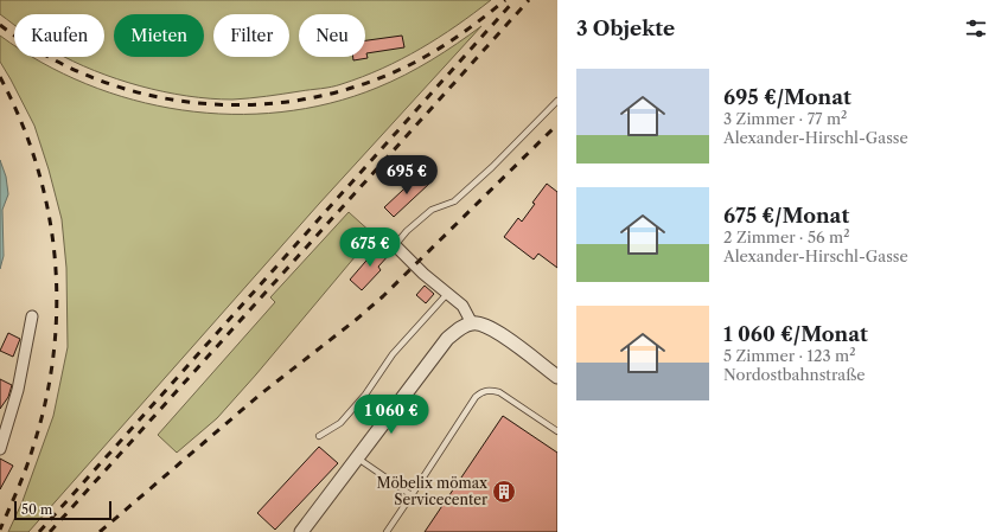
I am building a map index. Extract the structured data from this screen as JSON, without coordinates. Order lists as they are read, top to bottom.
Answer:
{
  "places": {
    "building": ["Möbelix mömax Servicecenter"]
  },
  "scale_bar": "50 m",
  "page": {
    "heading": "3 Objekte",
    "chip": [
      "Kaufen",
      "Mieten",
      "Filter",
      "Neu"
    ],
    "list": [
      {
        "name": "695 €/Monat",
        "note": "3 Zimmer · 77 m² · Alexander-Hirschl-Gasse"
      },
      {
        "name": "675 €/Monat",
        "note": "2 Zimmer · 56 m² · Alexander-Hirschl-Gasse"
      },
      {
        "name": "1 060 €/Monat",
        "note": "5 Zimmer · 123 m² · Nordostbahnstraße"
      }
    ],
    "price": ["695 €", "675 €", "1 060 €"],
    "scale": "50 m"
  }
}
